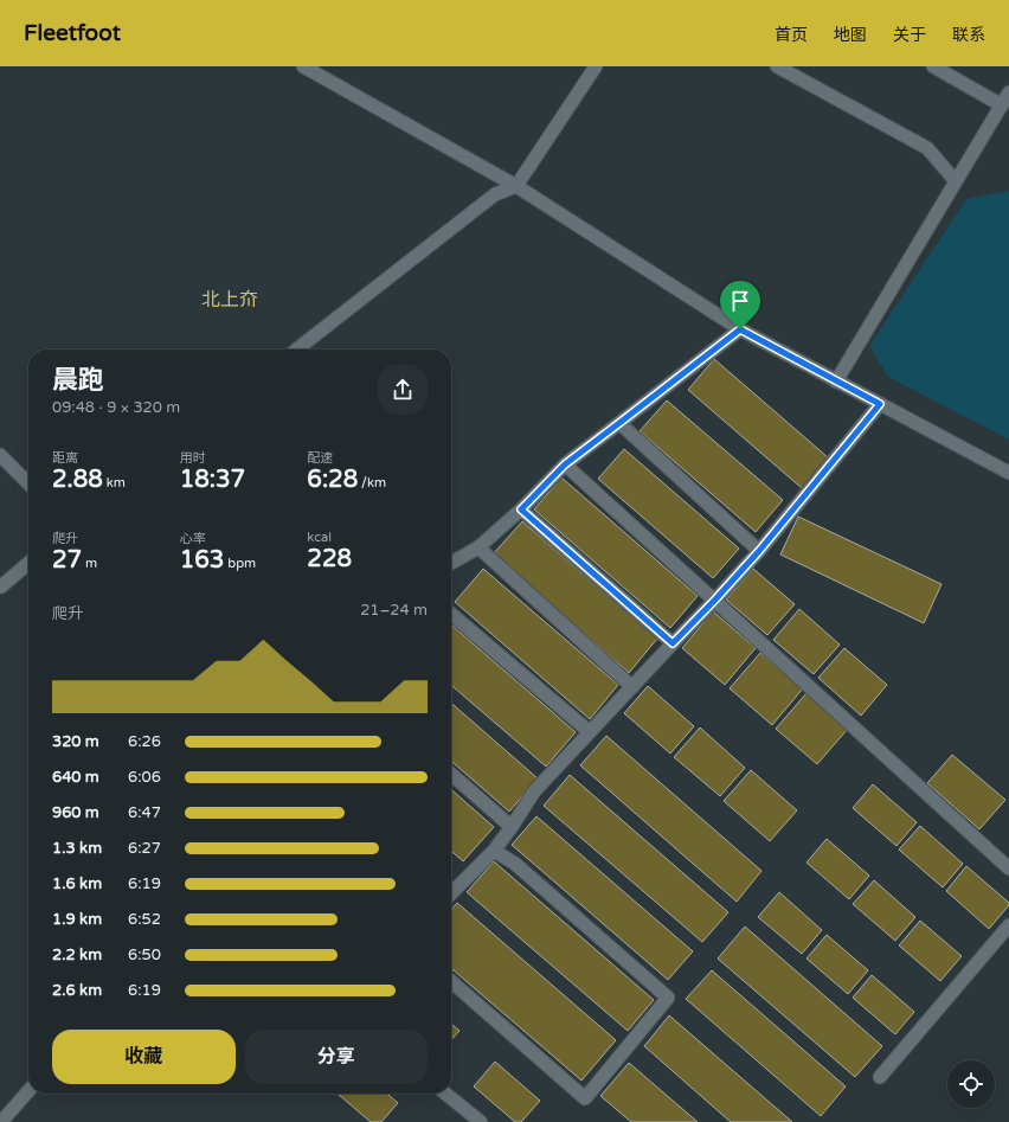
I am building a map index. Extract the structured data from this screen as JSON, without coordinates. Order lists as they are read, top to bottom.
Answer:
{
  "districts": ["北上夼"],
  "page": {
    "header": "Fleetfoot",
    "nav": [
      "首页",
      "地图",
      "关于",
      "联系"
    ],
    "heading": ["晨跑", "09:48 · 9 × 320 m"],
    "stats": [
      ["距离", "2.88 km"],
      ["用时", "18:37"],
      ["配速", "6:28 /km"],
      ["爬升", "27 m"],
      ["心率", "163 bpm"],
      ["kcal", "228"]
    ],
    "chart": ["爬升", "21–24 m"],
    "list": [
      {
        "name": "320 m",
        "note": "6:26"
      },
      {
        "name": "640 m",
        "note": "6:06"
      },
      {
        "name": "960 m",
        "note": "6:47"
      },
      {
        "name": "1.3 km",
        "note": "6:27"
      },
      {
        "name": "1.6 km",
        "note": "6:19"
      },
      {
        "name": "1.9 km",
        "note": "6:52"
      },
      {
        "name": "2.2 km",
        "note": "6:50"
      },
      {
        "name": "2.6 km",
        "note": "6:19"
      }
    ],
    "buttons": ["收藏", "分享"]
  }
}
